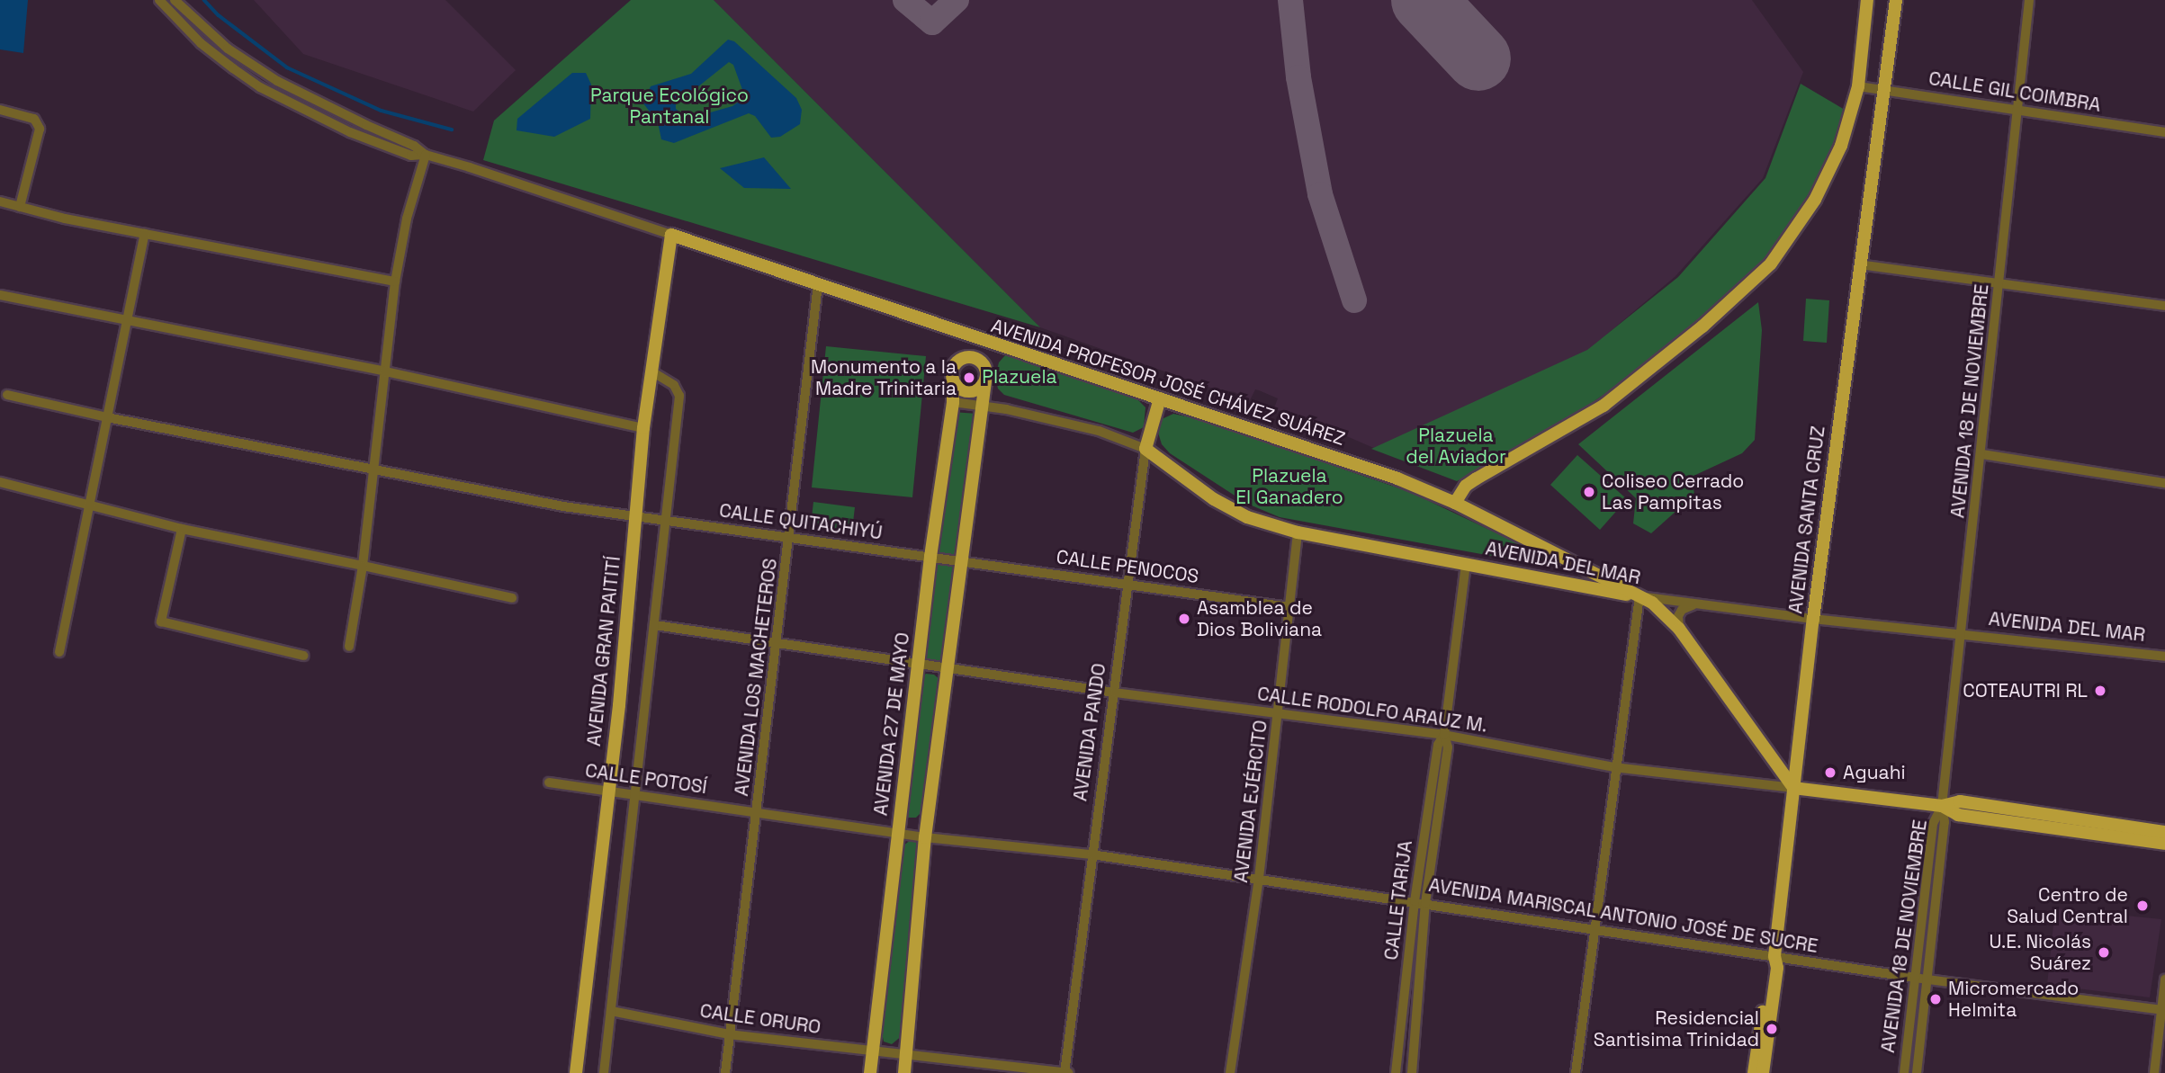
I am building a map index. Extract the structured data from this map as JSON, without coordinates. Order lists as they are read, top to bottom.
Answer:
{
  "streets": {
    "main road": [
      "AVENIDA PROFESOR JOSÉ CHÁVEZ SUÁREZ",
      "AVENIDA SANTA CRUZ",
      "AVENIDA DEL MAR",
      "AVENIDA GRAN PAITITÍ",
      "AVENIDA 27 DE MAYO",
      "AVENIDA PANDO"
    ],
    "street": [
      "CALLE GIL COIMBRA",
      "AVENIDA 18 DE NOVIEMBRE",
      "CALLE QUITACHIYÚ",
      "CALLE PENOCOS",
      "AVENIDA LOS MACHETEROS",
      "CALLE RODOLFO ARAUZ M.",
      "CALLE POTOSÍ",
      "AVENIDA EJÉRCITO",
      "CALLE TARIJA",
      "AVENIDA MARISCAL ANTONIO JOSÉ DE SUCRE",
      "CALLE ORURO"
    ]
  },
  "crossings": [
    ["CALLE GIL COIMBRA", "AVENIDA 18 DE NOVIEMBRE"],
    ["CALLE GIL COIMBRA", "AVENIDA SANTA CRUZ"],
    ["AVENIDA PROFESOR JOSÉ CHÁVEZ SUÁREZ", "AVENIDA SANTA CRUZ"],
    ["AVENIDA PROFESOR JOSÉ CHÁVEZ SUÁREZ", "AVENIDA DEL MAR"],
    ["AVENIDA PROFESOR JOSÉ CHÁVEZ SUÁREZ", "AVENIDA GRAN PAITITÍ"],
    ["AVENIDA PROFESOR JOSÉ CHÁVEZ SUÁREZ", "AVENIDA LOS MACHETEROS"],
    ["AVENIDA PROFESOR JOSÉ CHÁVEZ SUÁREZ", "CALLE RODOLFO ARAUZ M."],
    ["AVENIDA PROFESOR JOSÉ CHÁVEZ SUÁREZ", "AVENIDA PANDO"],
    ["AVENIDA 18 DE NOVIEMBRE", "AVENIDA DEL MAR"],
    ["AVENIDA 18 DE NOVIEMBRE", "AVENIDA MARISCAL ANTONIO JOSÉ DE SUCRE"],
    ["AVENIDA SANTA CRUZ", "AVENIDA DEL MAR"],
    ["AVENIDA SANTA CRUZ", "CALLE RODOLFO ARAUZ M."],
    ["AVENIDA SANTA CRUZ", "AVENIDA MARISCAL ANTONIO JOSÉ DE SUCRE"],
    ["CALLE QUITACHIYÚ", "CALLE PENOCOS"],
    ["CALLE QUITACHIYÚ", "AVENIDA GRAN PAITITÍ"],
    ["CALLE QUITACHIYÚ", "AVENIDA LOS MACHETEROS"],
    ["CALLE QUITACHIYÚ", "AVENIDA 27 DE MAYO"],
    ["AVENIDA DEL MAR", "AVENIDA 27 DE MAYO"],
    ["AVENIDA DEL MAR", "AVENIDA PANDO"],
    ["AVENIDA DEL MAR", "AVENIDA EJÉRCITO"],
    ["AVENIDA DEL MAR", "CALLE TARIJA"],
    ["CALLE PENOCOS", "AVENIDA PANDO"],
    ["CALLE PENOCOS", "AVENIDA EJÉRCITO"],
    ["AVENIDA GRAN PAITITÍ", "CALLE POTOSÍ"],
    ["AVENIDA LOS MACHETEROS", "CALLE RODOLFO ARAUZ M."],
    ["AVENIDA LOS MACHETEROS", "CALLE POTOSÍ"],
    ["AVENIDA LOS MACHETEROS", "CALLE ORURO"],
    ["CALLE RODOLFO ARAUZ M.", "AVENIDA 27 DE MAYO"],
    ["CALLE RODOLFO ARAUZ M.", "AVENIDA PANDO"],
    ["CALLE RODOLFO ARAUZ M.", "AVENIDA EJÉRCITO"],
    ["CALLE RODOLFO ARAUZ M.", "CALLE TARIJA"],
    ["AVENIDA 27 DE MAYO", "CALLE POTOSÍ"],
    ["AVENIDA 27 DE MAYO", "CALLE ORURO"],
    ["AVENIDA PANDO", "AVENIDA MARISCAL ANTONIO JOSÉ DE SUCRE"],
    ["AVENIDA PANDO", "CALLE ORURO"],
    ["CALLE POTOSÍ", "AVENIDA MARISCAL ANTONIO JOSÉ DE SUCRE"],
    ["AVENIDA EJÉRCITO", "AVENIDA MARISCAL ANTONIO JOSÉ DE SUCRE"],
    ["CALLE TARIJA", "AVENIDA MARISCAL ANTONIO JOSÉ DE SUCRE"]
  ],
  "parks": [
    "Parque Ecológico Pantanal",
    "Plazuela",
    "Plazuela del Aviador",
    "Plazuela El Ganadero"
  ],
  "places": [
    "Monumento a la Madre Trinitaria",
    "Coliseo Cerrado Las Pampitas",
    "Asamblea de Dios Boliviana",
    "COTEAUTRI RL",
    "Aguahi",
    "Centro de Salud Central",
    "U.E. Nicolás Suárez",
    "Micromercado Helmita",
    "Residencial Santisima Trinidad"
  ]
}
